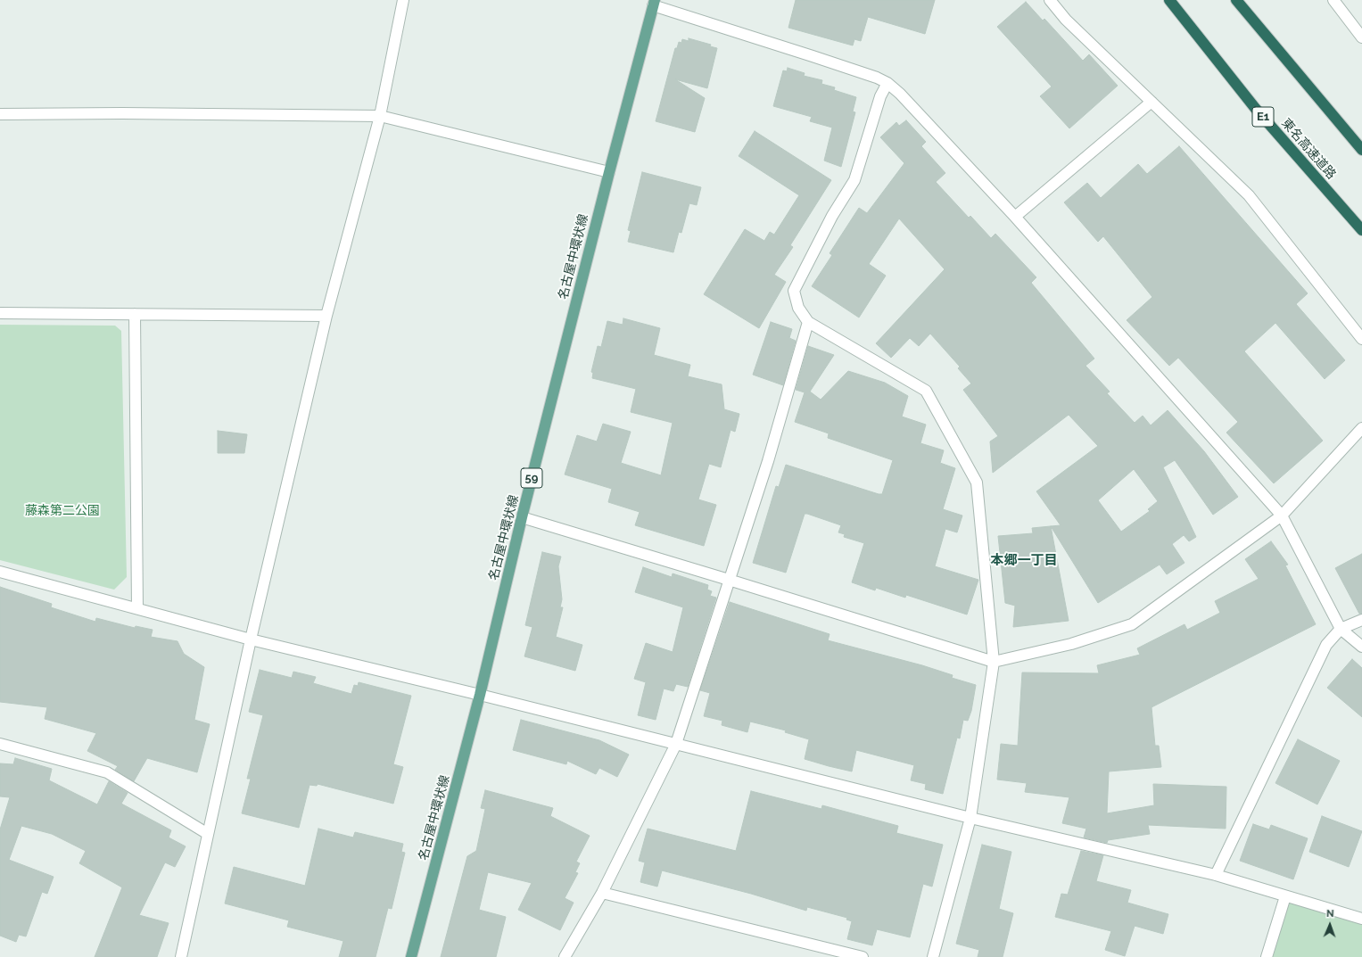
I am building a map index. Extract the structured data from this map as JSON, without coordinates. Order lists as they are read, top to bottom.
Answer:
{
  "streets": {
    "highway": ["E1", "東名高速道路"],
    "main road": ["名古屋中環状線", "59"]
  },
  "districts": ["本郷一丁目"],
  "parks": ["藤森第二公園"],
  "north": "top"
}
